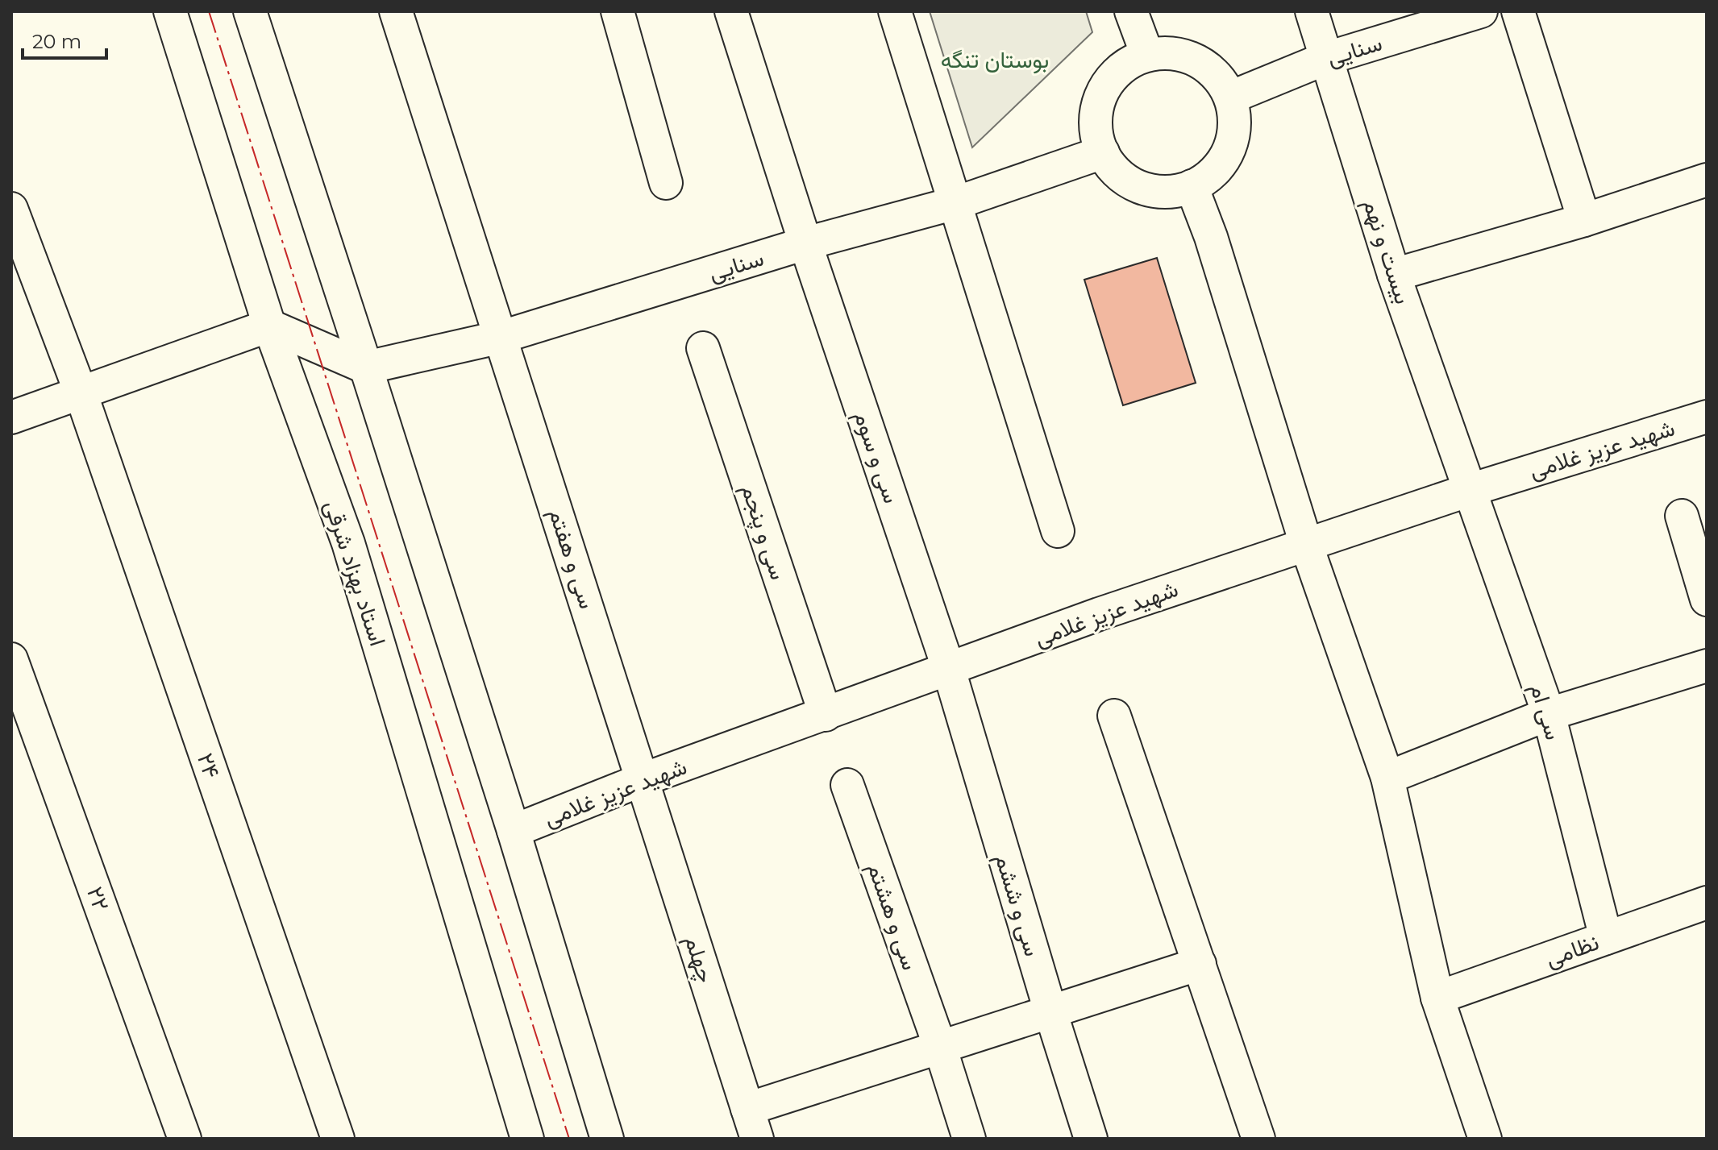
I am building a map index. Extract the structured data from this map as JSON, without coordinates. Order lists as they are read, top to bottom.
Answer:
{
  "streets": {
    "street": [
      "سنایی",
      "بیست و نهم",
      "شهید عزیز غلامی",
      "سی و سوم",
      "سی و پنجم",
      "سی و هفتم",
      "استاد بهزاد شرقی",
      "سی ام",
      "۲۴",
      "۲۲",
      "سی و ششم",
      "سی و هشتم",
      "نظامی",
      "چهلم"
    ]
  },
  "crossings": [
    ["سنایی", "بیست و نهم"],
    ["سنایی", "سی و سوم"],
    ["سنایی", "سی و هفتم"],
    ["بیست و نهم", "شهید عزیز غلامی"],
    ["بیست و نهم", "سی ام"],
    ["شهید عزیز غلامی", "سی و سوم"],
    ["شهید عزیز غلامی", "سی و پنجم"],
    ["شهید عزیز غلامی", "سی و هفتم"],
    ["شهید عزیز غلامی", "سی ام"],
    ["شهید عزیز غلامی", "سی و ششم"],
    ["شهید عزیز غلامی", "چهلم"],
    ["سی و سوم", "سی و ششم"],
    ["سی و هفتم", "چهلم"],
    ["سی ام", "نظامی"]
  ],
  "parks": ["بوستان تنگه"],
  "scale_bar": "20 m"
}
